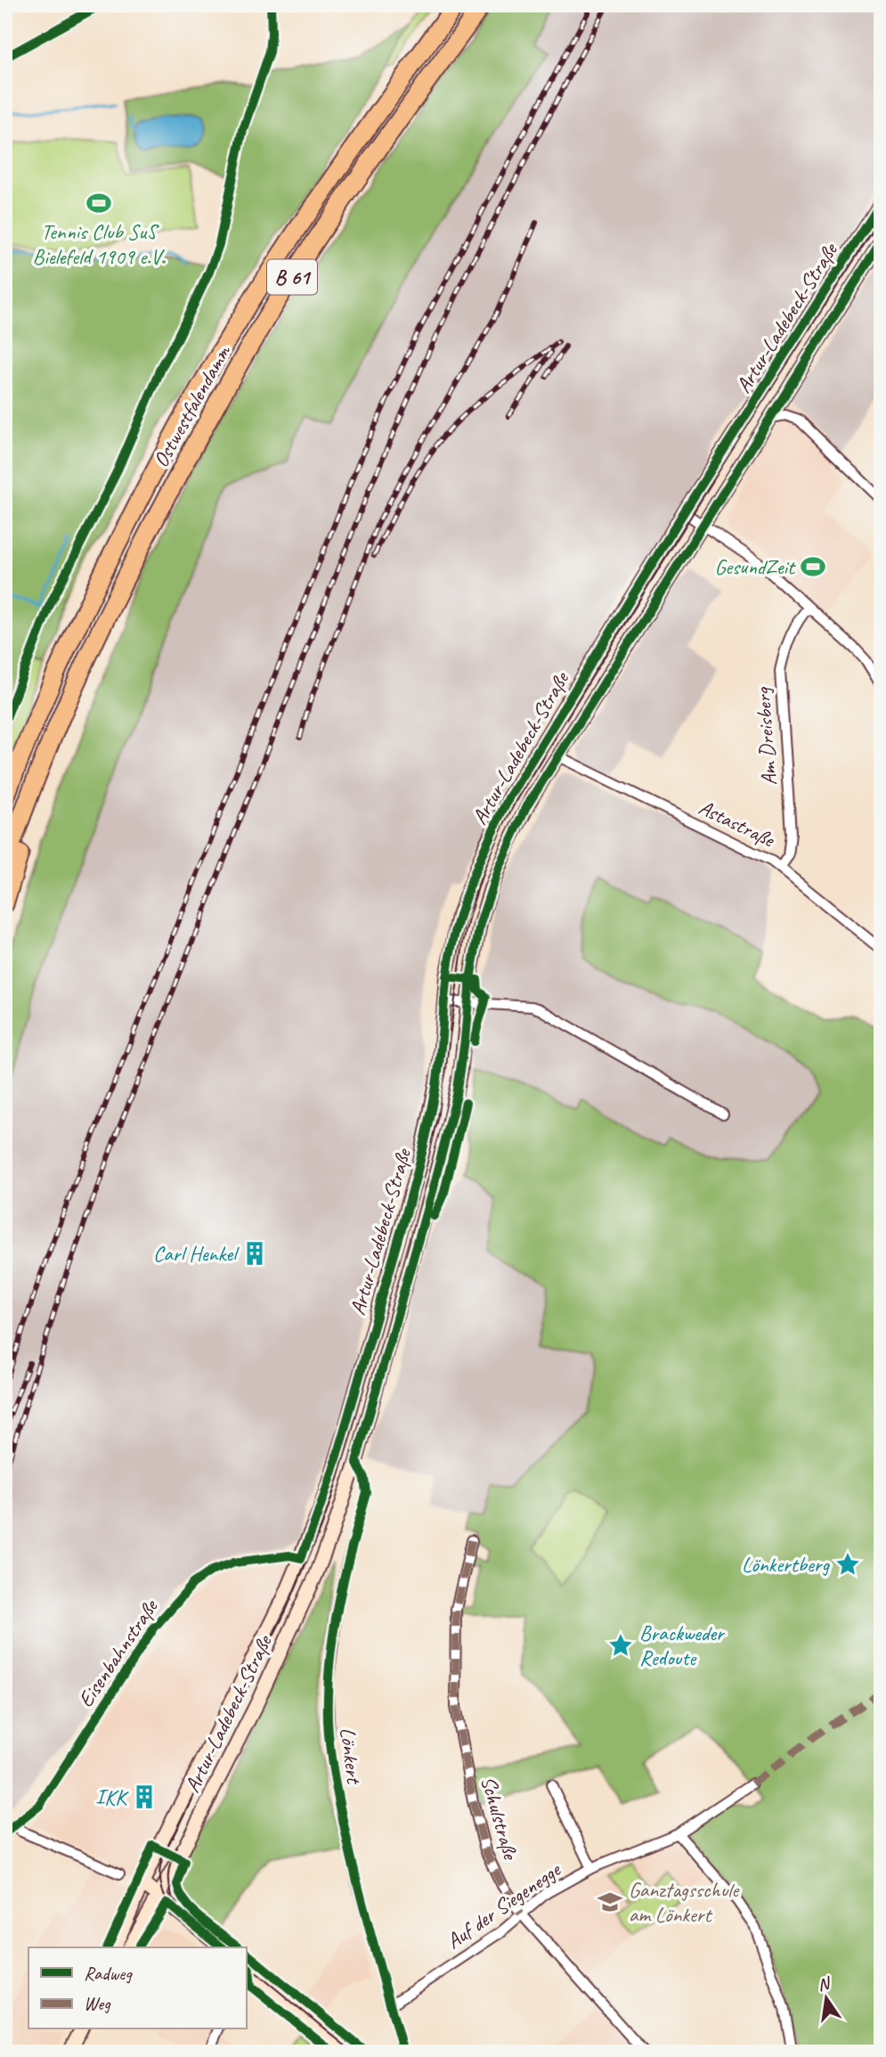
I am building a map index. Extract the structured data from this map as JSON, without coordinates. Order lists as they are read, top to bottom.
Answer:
{
  "streets": {
    "highway": ["B 61", "Ostwestfalendamm"],
    "street": [
      "Artur-Ladebeck-Straße",
      "Am Dreisberg",
      "Astastraße",
      "Eisenbahnstraße",
      "Lönkert",
      "Schulstraße",
      "Auf der Siegenegge"
    ]
  },
  "crossings": [
    ["B 61", "Ostwestfalendamm"],
    ["Artur-Ladebeck-Straße", "Astastraße"],
    ["Artur-Ladebeck-Straße", "Eisenbahnstraße"],
    ["Artur-Ladebeck-Straße", "Lönkert"],
    ["Am Dreisberg", "Astastraße"],
    ["Lönkert", "Auf der Siegenegge"],
    ["Schulstraße", "Auf der Siegenegge"]
  ],
  "places": {
    "sports": ["Tennis Club SuS Bielefeld 1909 e.V.", "GesundZeit"],
    "building": ["Carl Henkel", "IKK"],
    "place": ["Lönkertberg", "Brackweder Redoute"],
    "school or university": ["Ganztagsschule am Lönkert"]
  },
  "legend": ["Radweg", "Weg"],
  "north": "top"
}
